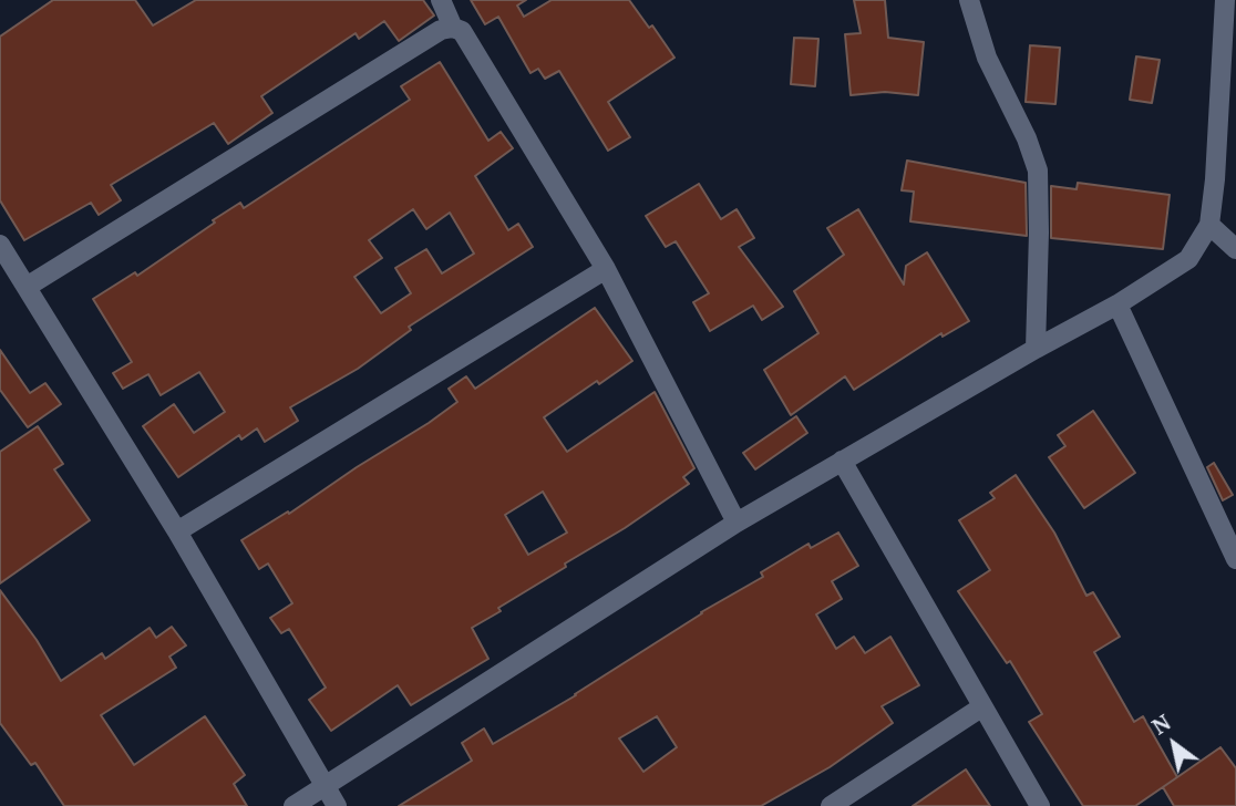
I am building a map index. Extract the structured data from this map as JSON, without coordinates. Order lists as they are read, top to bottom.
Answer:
{
  "north": "top left"
}
